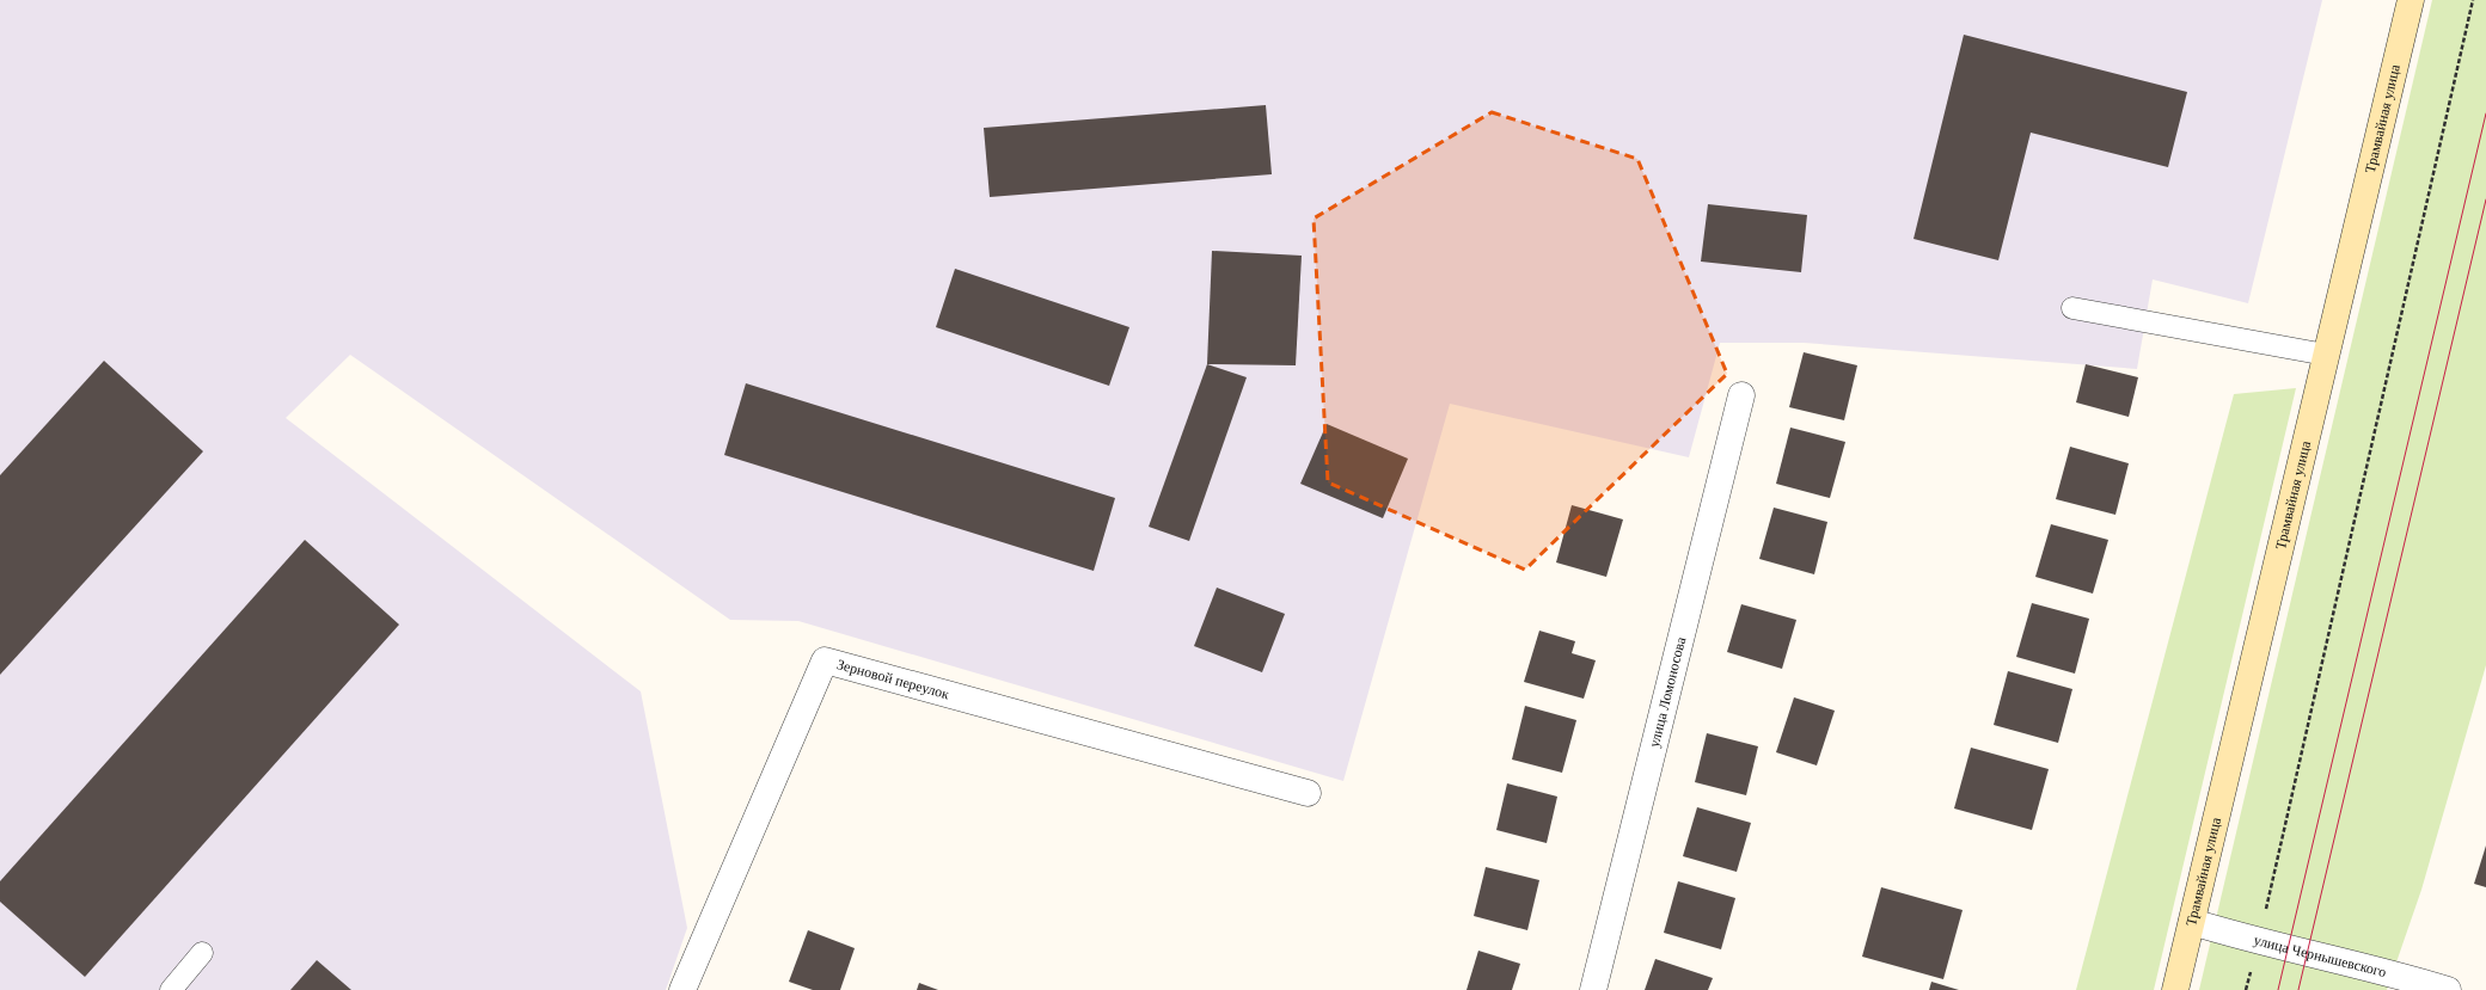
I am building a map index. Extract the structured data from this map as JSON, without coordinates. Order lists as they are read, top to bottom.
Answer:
{
  "streets": {
    "main road": ["Трамвайная улица"],
    "street": ["Зерновой переулок", "улица Ломоносова", "улица Чернышевского"]
  },
  "crossings": [
    ["Трамвайная улица", "улица Чернышевского"]
  ]
}
